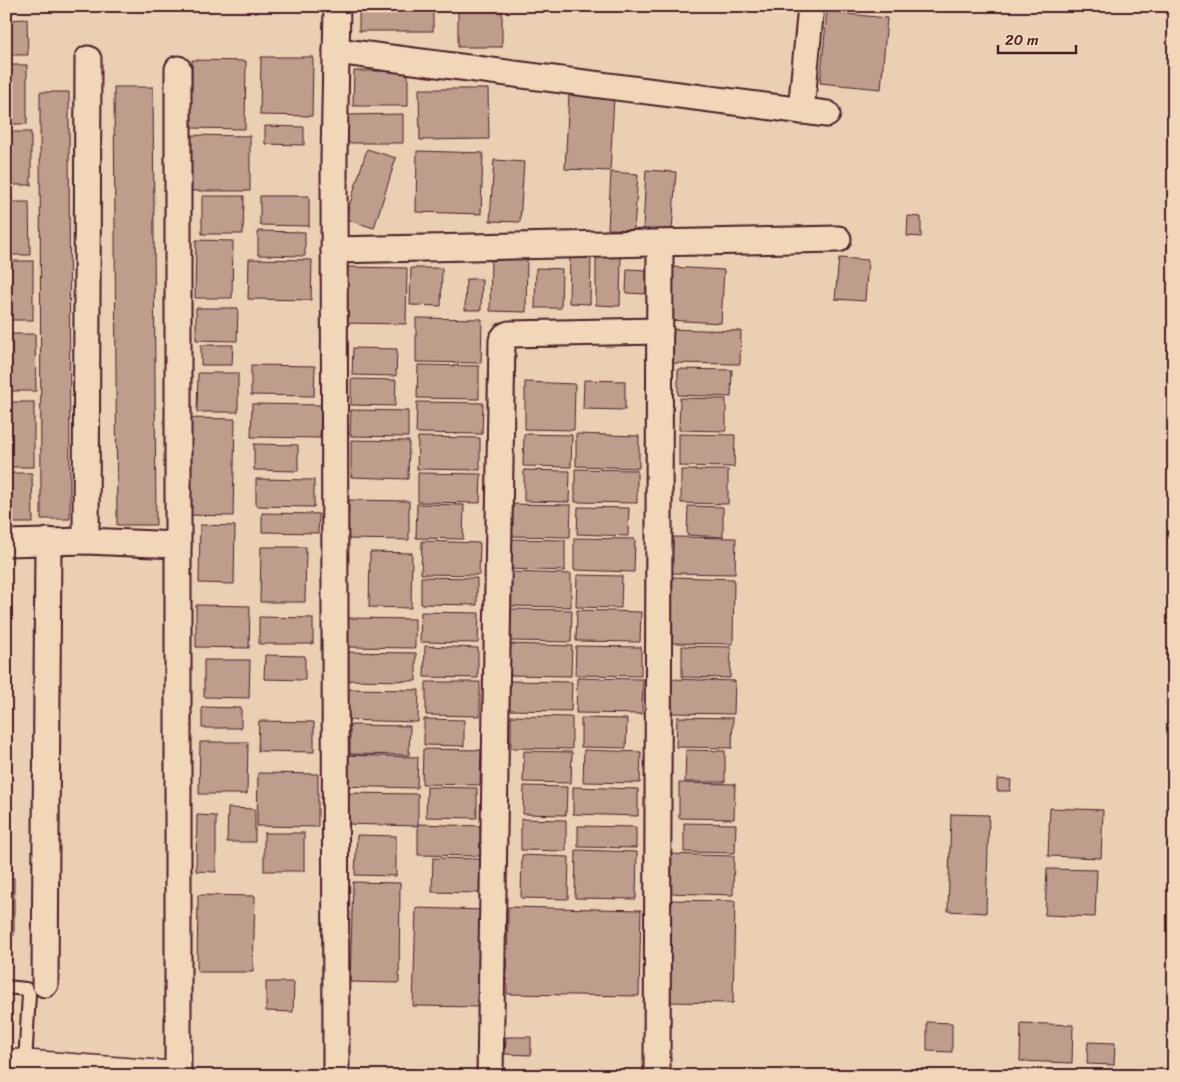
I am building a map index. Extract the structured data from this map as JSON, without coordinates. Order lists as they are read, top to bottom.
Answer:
{
  "scale_bar": "20 m"
}
